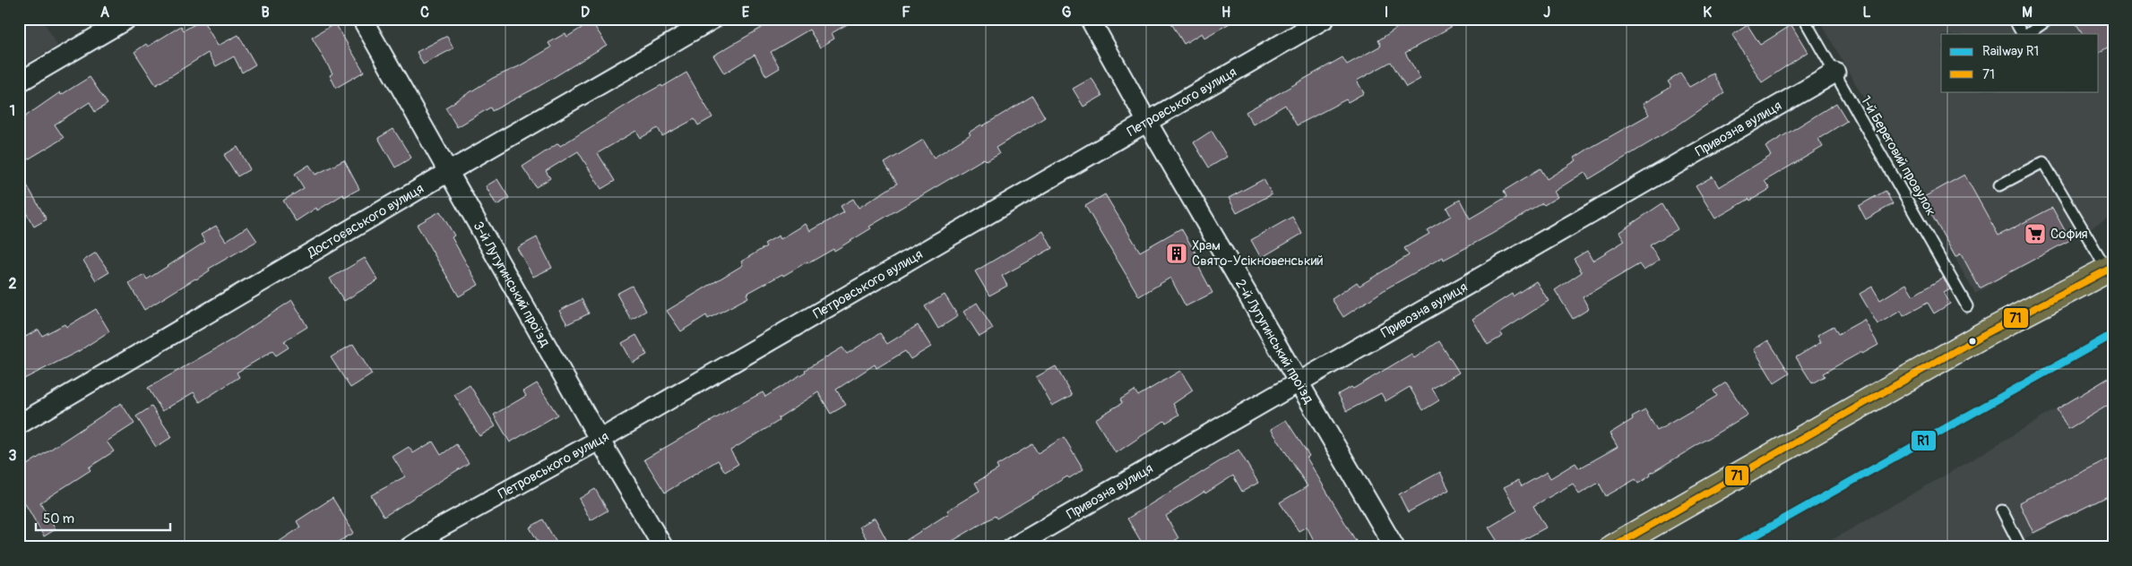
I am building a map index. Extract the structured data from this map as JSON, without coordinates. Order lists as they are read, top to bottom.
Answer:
{
  "streets": {
    "street": [
      "Петровського вулиця",
      "Привозна вулиця",
      "Достоєвського вулиця",
      "3-й Лутугинський проїзд",
      "2-й Лутугинський проїзд"
    ],
    "lane": ["1-й Береговий провулок"]
  },
  "crossings": [
    ["Петровського вулиця", "3-й Лутугинський проїзд"],
    ["Петровського вулиця", "2-й Лутугинський проїзд"],
    ["Привозна вулиця", "1-й Береговий провулок"],
    ["Привозна вулиця", "2-й Лутугинський проїзд"],
    ["Достоєвського вулиця", "3-й Лутугинський проїзд"]
  ],
  "places": {
    "supermarket": ["София"],
    "building": ["Храм Свято-Усікновенський"]
  },
  "lines": ["transit line 71", "rail line R1"],
  "legend": ["Railway R1", "71"],
  "scale_bar": "50 m",
  "grid": {
    "columns": [
      "A",
      "B",
      "C",
      "D",
      "E",
      "F",
      "G",
      "H",
      "I",
      "J",
      "K",
      "L",
      "M"
    ],
    "rows": ["1", "2", "3"]
  }
}
